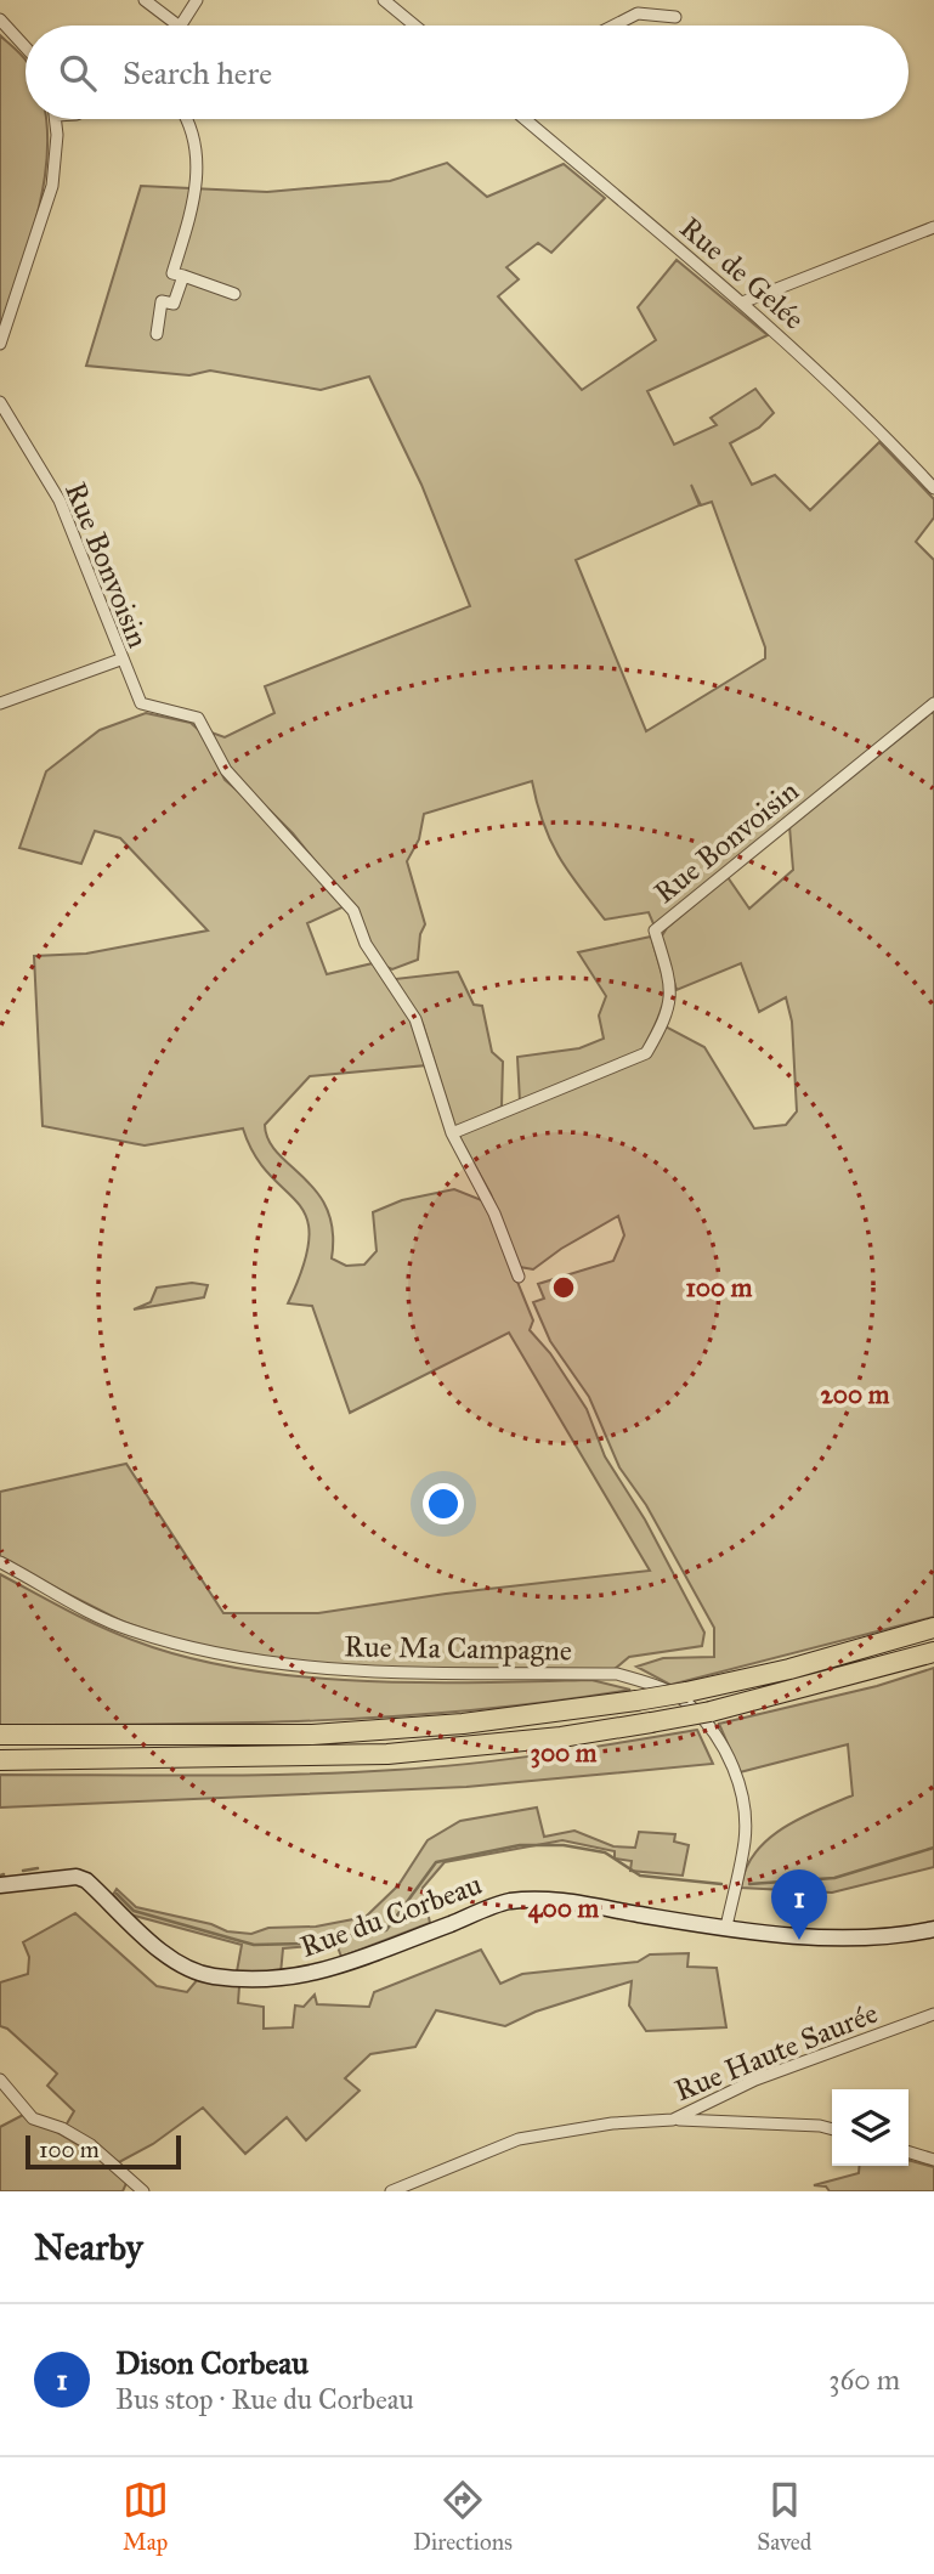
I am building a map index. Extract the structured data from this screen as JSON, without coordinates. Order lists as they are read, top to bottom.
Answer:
{
  "streets": {
    "street": [
      "Rue de Gelée",
      "Rue Bonvoisin",
      "Rue Ma Campagne",
      "Rue du Corbeau",
      "Rue Haute Saurée"
    ]
  },
  "crossings": [
    ["Rue Ma Campagne", "Rue du Corbeau"]
  ],
  "scale_bar": "100 m",
  "page": {
    "search": "Search here",
    "pins": "1",
    "scale": "100 m",
    "heading": "Nearby",
    "list": [
      {
        "mark": "1",
        "name": "Dison Corbeau",
        "note": "Bus stop · Rue du Corbeau",
        "value": "360 m"
      }
    ],
    "nav": ["Map", "Directions", "Saved"]
  },
  "rings": [
    "100 m",
    "200 m",
    "300 m",
    "400 m"
  ]
}
